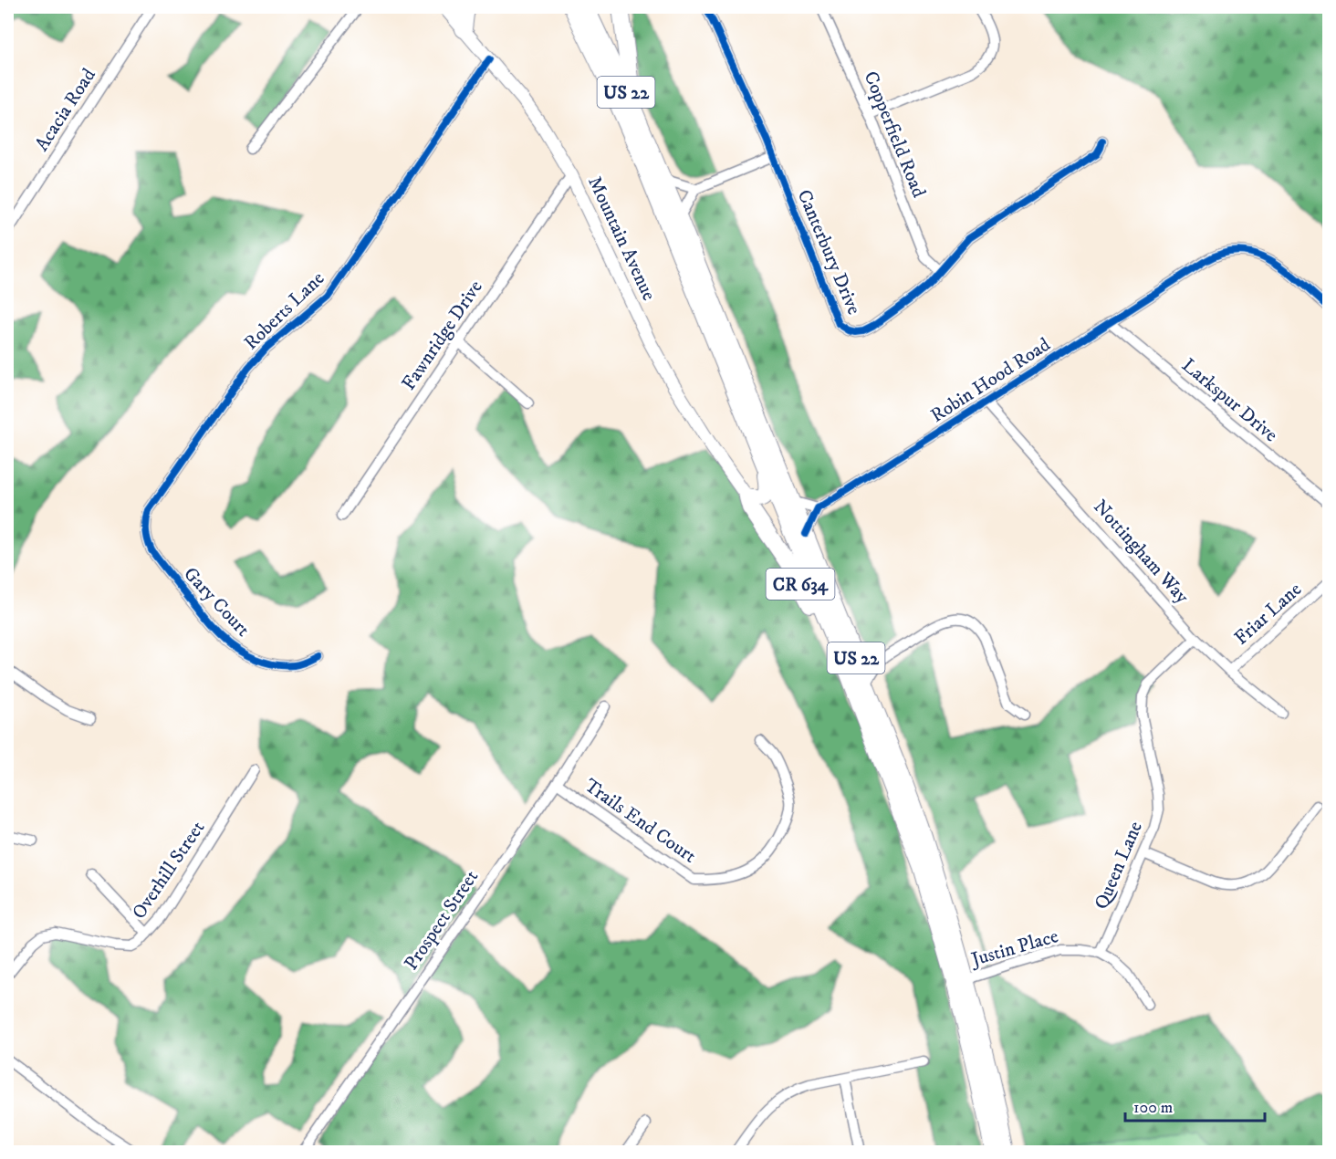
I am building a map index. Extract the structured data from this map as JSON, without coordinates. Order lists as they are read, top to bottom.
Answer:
{
  "streets": {
    "highway": ["US 22", "CR 634"],
    "street": [
      "Acacia Road",
      "Copperfield Road",
      "Mountain Avenue",
      "Canterbury Drive",
      "Roberts Lane",
      "Fawnridge Drive",
      "Robin Hood Road",
      "Larkspur Drive",
      "Nottingham Way",
      "Gary Court",
      "Friar Lane",
      "Trails End Court",
      "Queen Lane",
      "Overhill Street",
      "Prospect Street",
      "Justin Place"
    ]
  },
  "crossings": [
    ["US 22", "CR 634"],
    ["US 22", "Justin Place"],
    ["Copperfield Road", "Canterbury Drive"],
    ["Mountain Avenue", "Roberts Lane"],
    ["Mountain Avenue", "Fawnridge Drive"],
    ["Mountain Avenue", "CR 634"],
    ["Roberts Lane", "Gary Court"],
    ["Robin Hood Road", "Larkspur Drive"],
    ["Robin Hood Road", "Nottingham Way"],
    ["Nottingham Way", "Friar Lane"],
    ["Nottingham Way", "Queen Lane"],
    ["Trails End Court", "Prospect Street"],
    ["Queen Lane", "Justin Place"]
  ],
  "scale_bar": "100 m"
}
